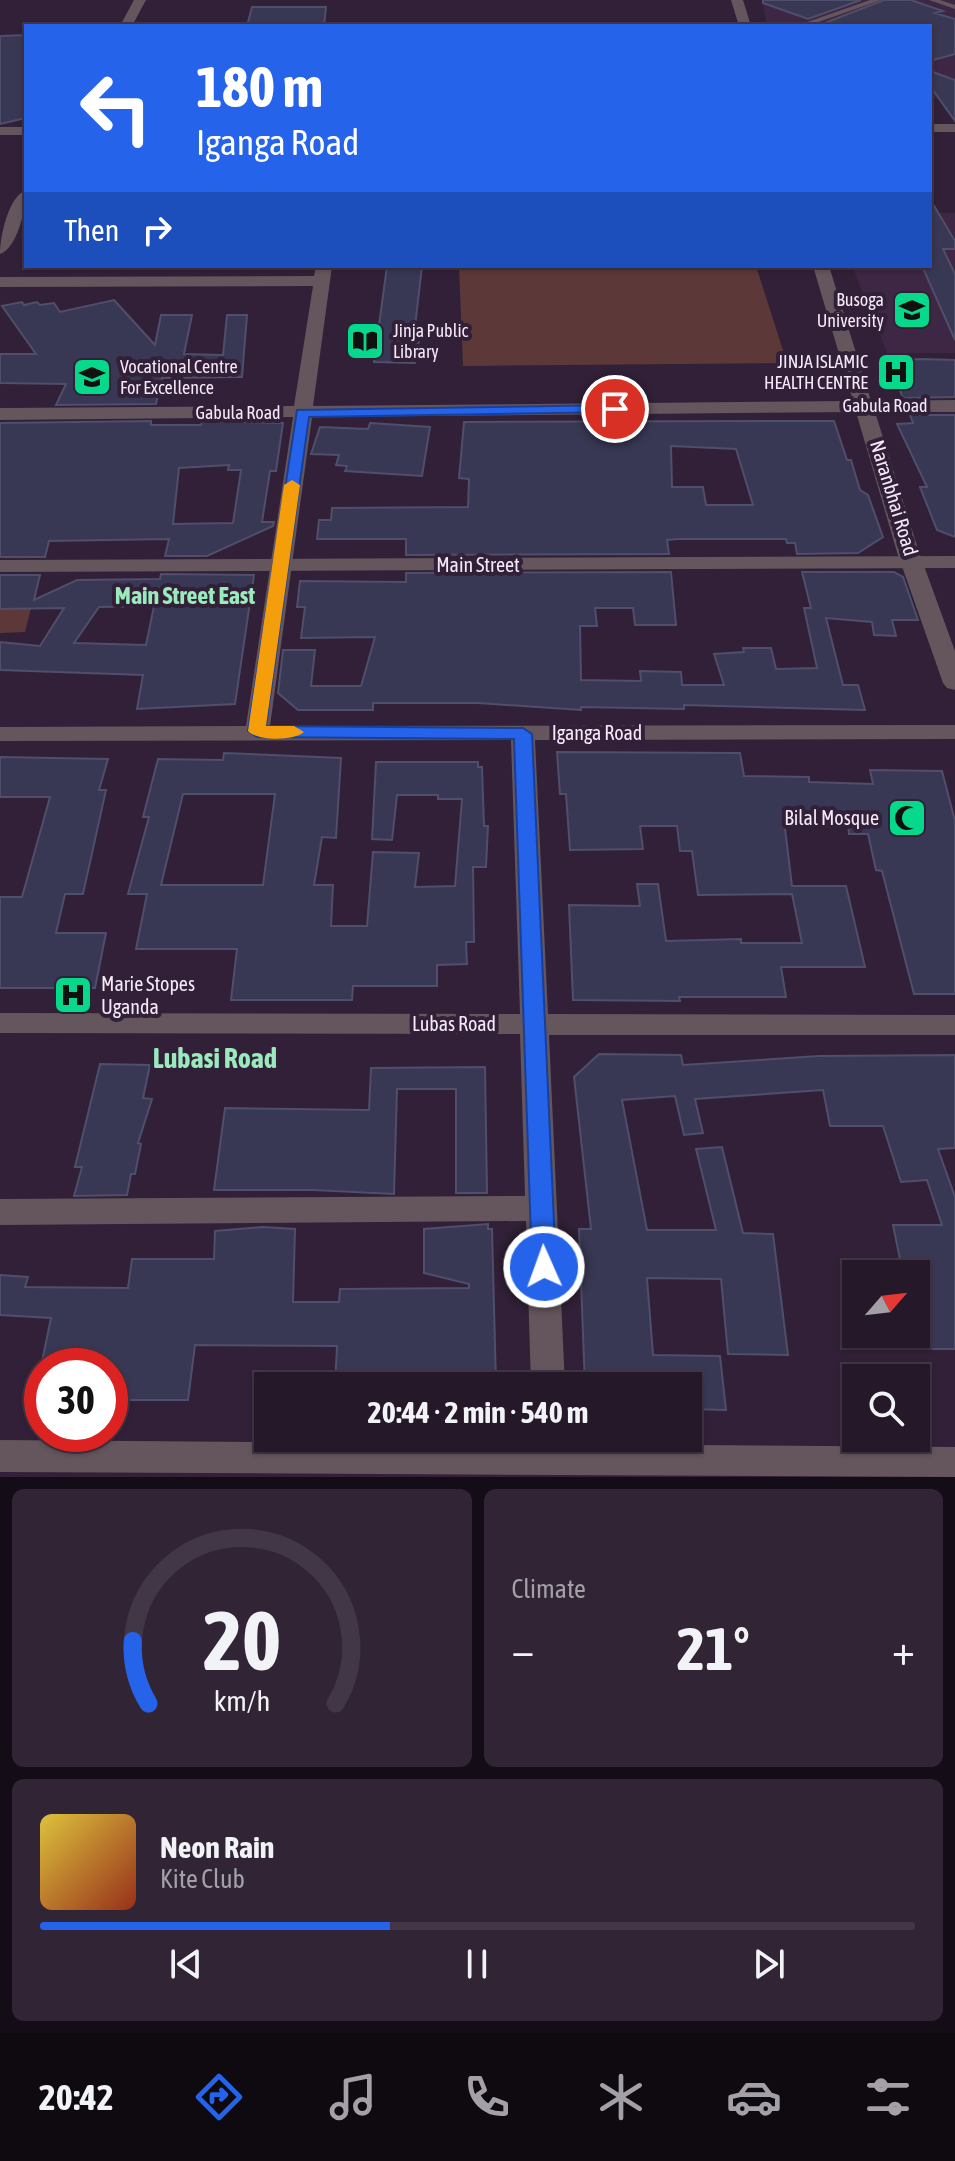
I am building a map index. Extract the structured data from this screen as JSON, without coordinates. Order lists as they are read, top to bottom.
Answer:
{
  "streets": {
    "street": [
      "Gabula Road",
      "Naranbhai Road",
      "Main Street",
      "Iganga Road",
      "Lubas Road"
    ]
  },
  "crossings": [
    ["Gabula Road", "Naranbhai Road"],
    ["Naranbhai Road", "Main Street"]
  ],
  "districts": ["Main Street East", "Lubasi Road"],
  "places": {
    "school or university": ["Busoga University", "Vocational Centre For Excellence"],
    "library": ["Jinja Public Library"],
    "hospital": ["JINJA ISLAMIC HEALTH CENTRE", "Marie Stopes Uganda"],
    "mosque": ["Bilal Mosque"]
  },
  "north": "top right",
  "page": {
    "turn": ["180 m", "Iganga Road"],
    "then": "Then",
    "limit": "30",
    "trip": "20:44 · 2 min · 540 m",
    "tile": "Climate",
    "heat": ["−", "21°", "+"],
    "song": ["Neon Rain", "Kite Club"],
    "tabs": "20:42",
    "gauge": ["20", "km/h"]
  }
}
